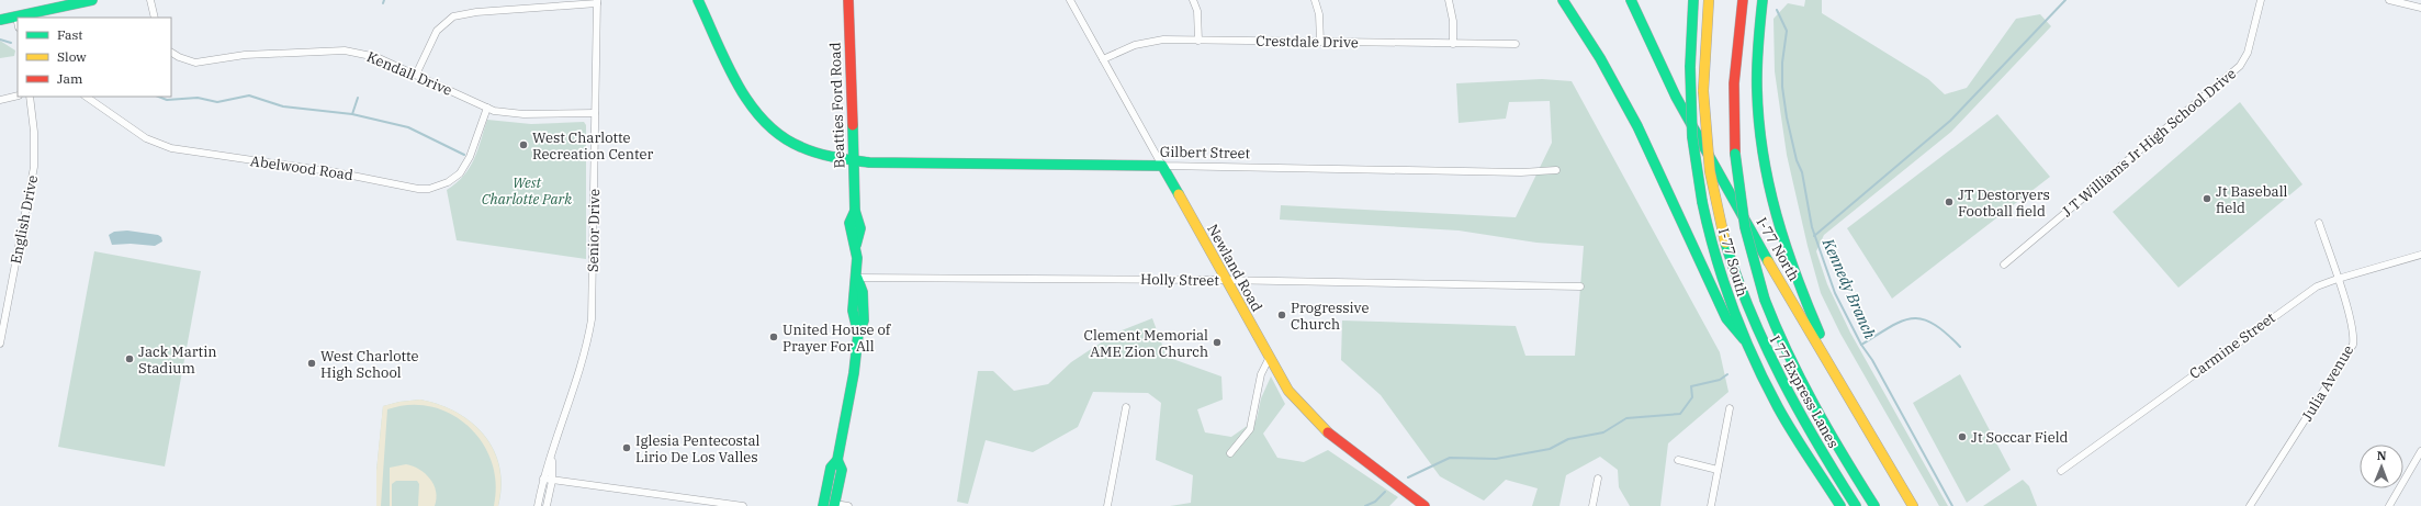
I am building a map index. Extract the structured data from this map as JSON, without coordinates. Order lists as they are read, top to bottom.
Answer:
{
  "streets": {
    "main road": [
      "Beatties Ford Road",
      "Gilbert Street",
      "I-77 North",
      "I-77 South",
      "Newland Road",
      "I 77 Express Lanes"
    ],
    "street": [
      "Crestdale Drive",
      "Kendall Drive",
      "J T Williams Jr High School Drive",
      "Abelwood Road",
      "English Drive",
      "Senior Drive",
      "Holly Street",
      "Carmine Street",
      "Julia Avenue"
    ]
  },
  "crossings": [
    ["Crestdale Drive", "Newland Road"],
    ["Kendall Drive", "Abelwood Road"],
    ["Kendall Drive", "Senior Drive"],
    ["Beatties Ford Road", "Gilbert Street"],
    ["Beatties Ford Road", "Holly Street"],
    ["Gilbert Street", "Newland Road"],
    ["Newland Road", "Holly Street"],
    ["Carmine Street", "Julia Avenue"]
  ],
  "water": ["Kennedy Branch"],
  "parks": ["West Charlotte Park"],
  "places": [
    "West Charlotte Recreation Center",
    "Jt Baseball field",
    "JT Destoryers Football field",
    "Progressive Church",
    "United House of Prayer For All",
    "Clement Memorial AME Zion Church",
    "Jack Martin Stadium",
    "West Charlotte High School",
    "Jt Soccar Field",
    "Iglesia Pentecostal Lirio De Los Valles"
  ],
  "legend": ["Fast", "Slow", "Jam"],
  "north": "top"
}
